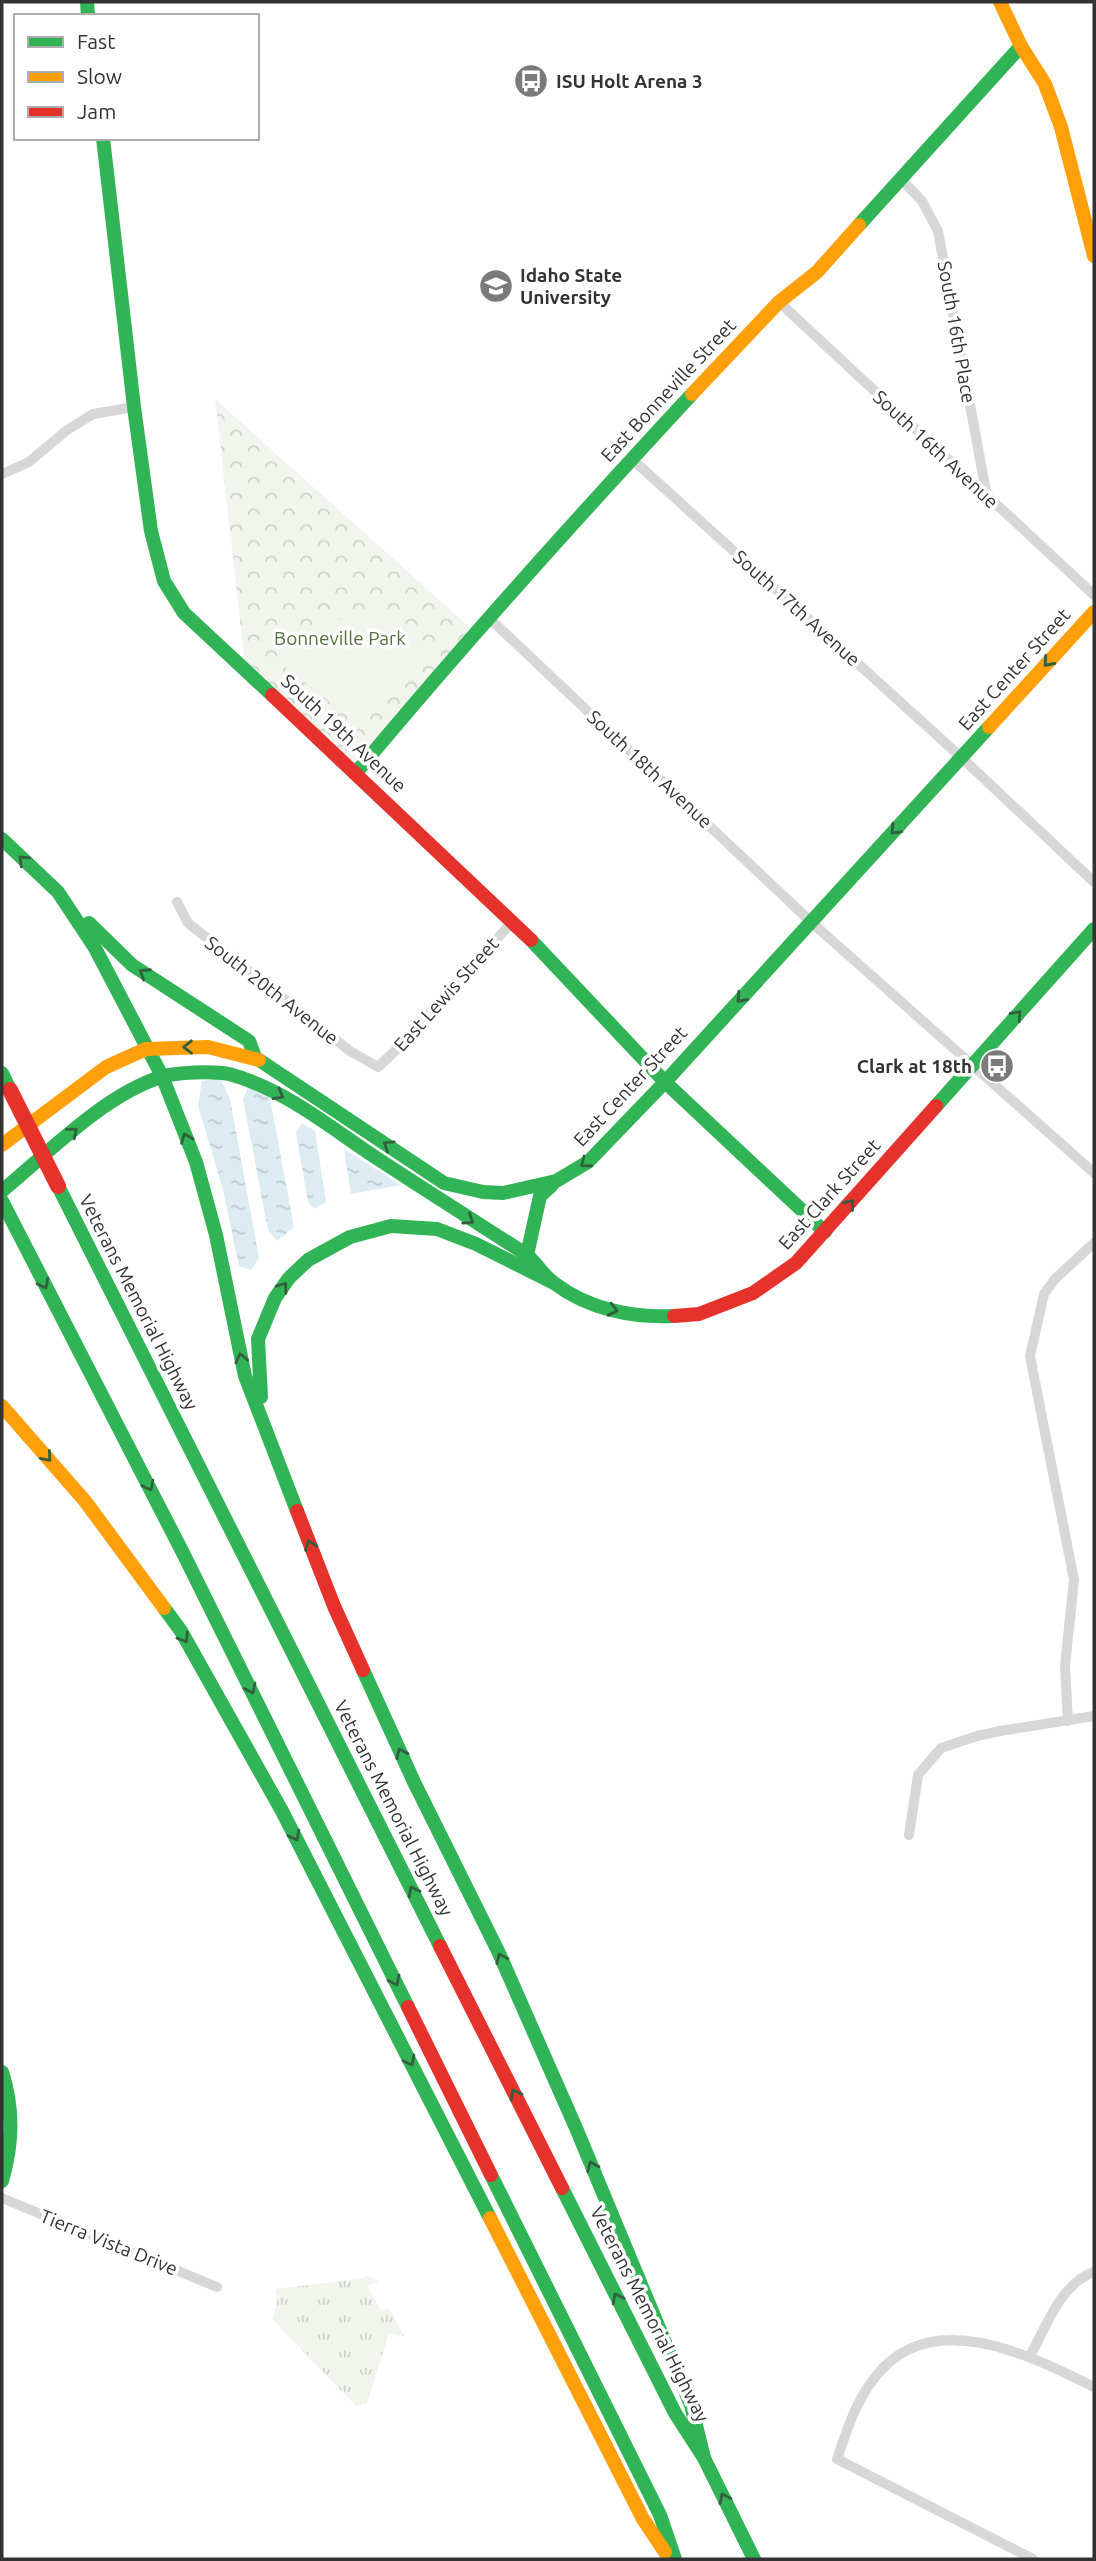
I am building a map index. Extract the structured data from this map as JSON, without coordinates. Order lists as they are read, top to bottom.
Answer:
{
  "streets": {
    "main road": [
      "East Bonneville Street",
      "East Center Street",
      "South 19th Avenue",
      "East Clark Street",
      "Veterans Memorial Highway"
    ],
    "street": [
      "South 16th Place",
      "South 16th Avenue",
      "South 17th Avenue",
      "South 18th Avenue",
      "South 20th Avenue",
      "East Lewis Street",
      "Tierra Vista Drive"
    ]
  },
  "crossings": [
    ["South 16th Place", "East Bonneville Street"],
    ["South 16th Place", "South 16th Avenue"],
    ["East Bonneville Street", "South 16th Avenue"],
    ["East Bonneville Street", "South 17th Avenue"],
    ["East Bonneville Street", "South 19th Avenue"],
    ["East Bonneville Street", "South 18th Avenue"],
    ["South 17th Avenue", "East Center Street"],
    ["East Center Street", "South 19th Avenue"],
    ["East Center Street", "South 18th Avenue"],
    ["South 19th Avenue", "East Lewis Street"],
    ["South 19th Avenue", "East Clark Street"],
    ["South 18th Avenue", "East Clark Street"],
    ["South 20th Avenue", "East Lewis Street"]
  ],
  "one_way": ["East Center Street", "East Clark Street"],
  "parks": ["Bonneville Park"],
  "places": {
    "bus stop": ["ISU Holt Arena 3", "Clark at 18th"],
    "school or university": ["Idaho State University"]
  },
  "legend": ["Fast", "Slow", "Jam"]
}
